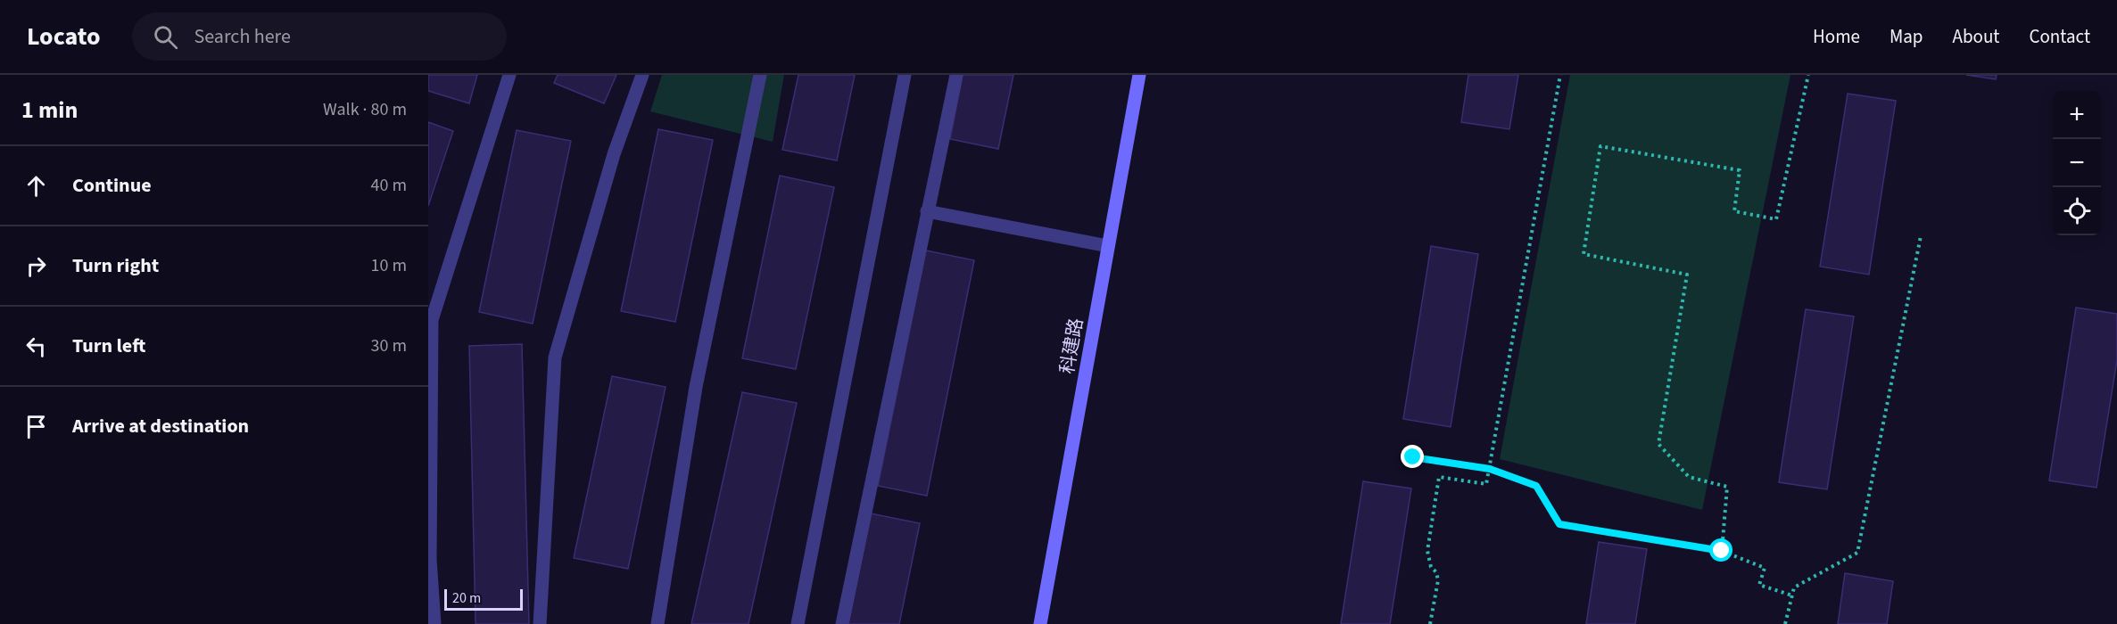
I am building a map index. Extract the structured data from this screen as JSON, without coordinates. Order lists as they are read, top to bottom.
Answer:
{
  "streets": {
    "main road": ["科建路"]
  },
  "scale_bar": "20 m",
  "page": {
    "header": "Locato",
    "search": "Search here",
    "nav": [
      "Home",
      "Map",
      "About",
      "Contact"
    ],
    "heading": ["1 min", "Walk · 80 m"],
    "map_buttons": ["+", "−"],
    "list": [
      ["Continue", "40 m"],
      ["Turn right", "10 m"],
      ["Turn left", "30 m"],
      "Arrive at destination"
    ],
    "scale": "20 m"
  }
}
